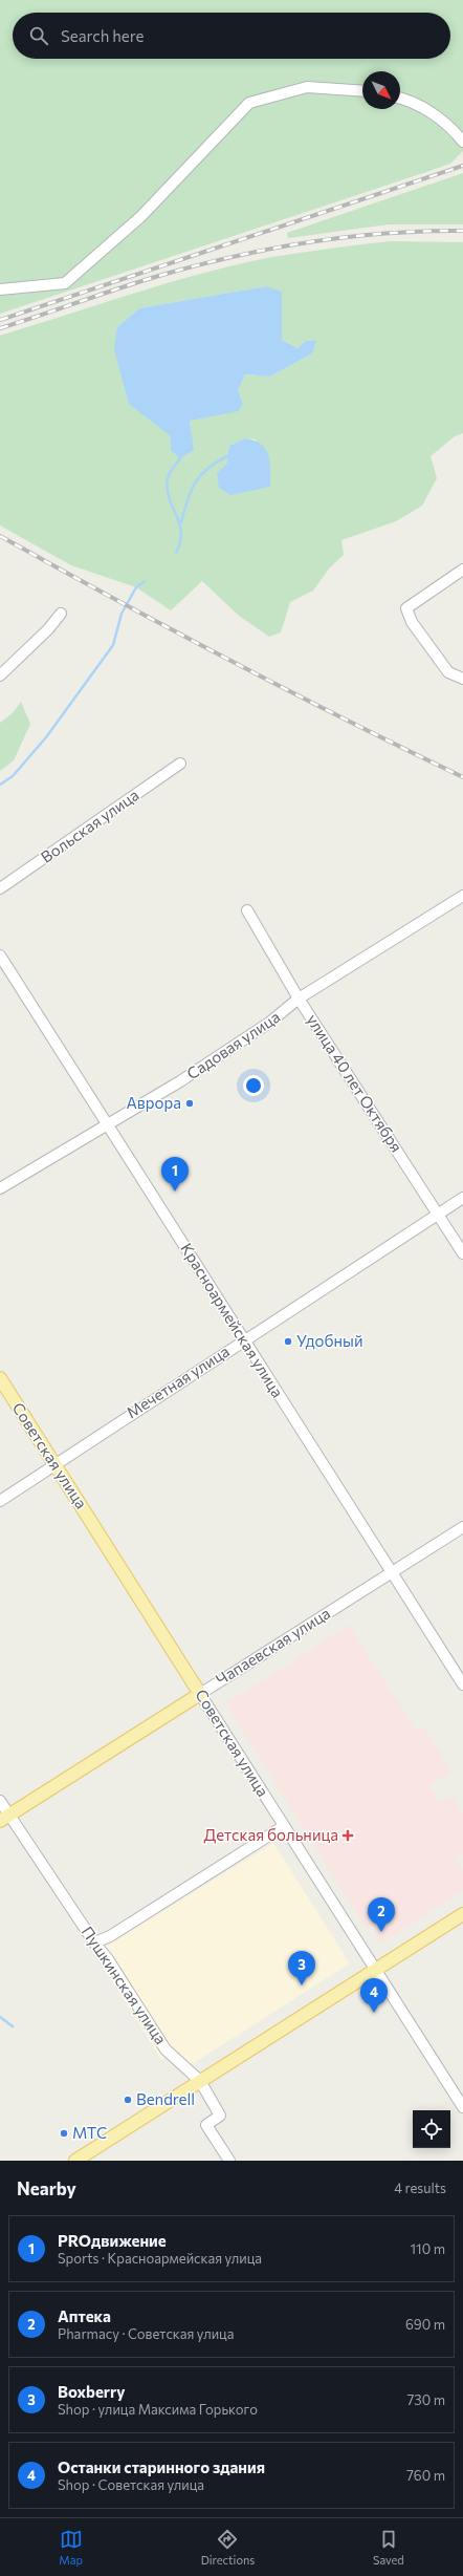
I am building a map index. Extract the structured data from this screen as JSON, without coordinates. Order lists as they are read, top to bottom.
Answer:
{
  "streets": {
    "main road": ["Советская улица", "Чапаевская улица"],
    "street": [
      "Вольская улица",
      "Садовая улица",
      "улица 40 лет Октября",
      "Красноармейская улица",
      "Мечетная улица",
      "Пушкинская улица"
    ]
  },
  "crossings": [
    ["Садовая улица", "улица 40 лет Октября"],
    ["Садовая улица", "Красноармейская улица"],
    ["улица 40 лет Октября", "Мечетная улица"],
    ["Красноармейская улица", "Мечетная улица"],
    ["Красноармейская улица", "Чапаевская улица"],
    ["Мечетная улица", "Советская улица"],
    ["Советская улица", "Чапаевская улица"],
    ["Чапаевская улица", "Пушкинская улица"]
  ],
  "places": {
    "other": [
      "Аврора",
      "Удобный",
      "Bendrell",
      "МТС"
    ],
    "health": ["Детская больница"]
  },
  "north": "bottom right",
  "page": {
    "search": "Search here",
    "pins": [
      "1",
      "2",
      "3",
      "4"
    ],
    "heading": ["Nearby", "4 results"],
    "list": [
      {
        "mark": "1",
        "name": "PROдвижение",
        "note": "Sports · Красноармейская улица",
        "value": "110 m"
      },
      {
        "mark": "2",
        "name": "Аптека",
        "note": "Pharmacy · Советская улица",
        "value": "690 m"
      },
      {
        "mark": "3",
        "name": "Boxberry",
        "note": "Shop · улица Максима Горького",
        "value": "730 m"
      },
      {
        "mark": "4",
        "name": "Останки старинного здания",
        "note": "Shop · Советская улица",
        "value": "760 m"
      }
    ],
    "nav": ["Map", "Directions", "Saved"]
  }
}
